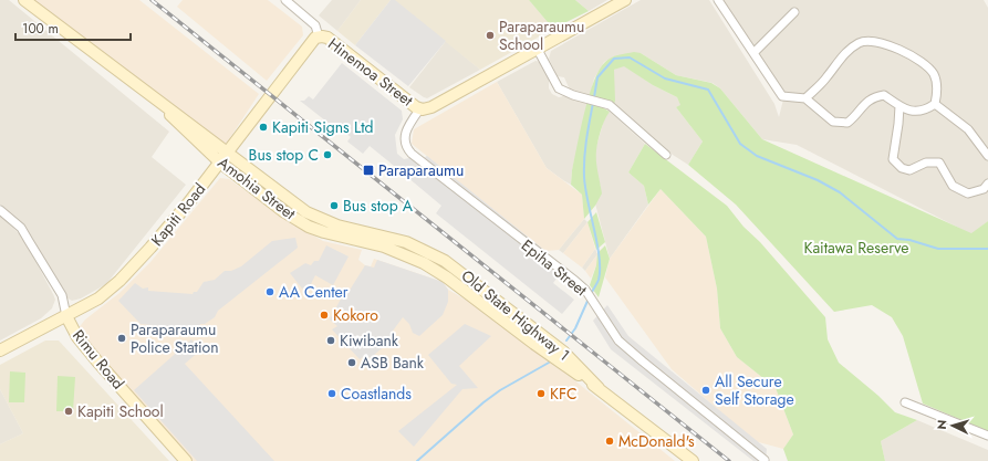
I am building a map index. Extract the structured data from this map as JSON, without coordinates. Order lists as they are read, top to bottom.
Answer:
{
  "streets": {
    "main road": [
      "Hinemoa Street",
      "Amohia Street",
      "Kapiti Road",
      "Old State Highway 1",
      "Rimu Road"
    ],
    "street": ["Epiha Street"]
  },
  "crossings": [
    ["Hinemoa Street", "Kapiti Road"],
    ["Hinemoa Street", "Epiha Street"],
    ["Amohia Street", "Kapiti Road"],
    ["Amohia Street", "Old State Highway 1"],
    ["Kapiti Road", "Rimu Road"]
  ],
  "parks": ["Kaitawa Reserve"],
  "places": {
    "other": [
      "Paraparaumu School",
      "Kapiti Signs Ltd",
      "Bus stop C",
      "Bus stop A",
      "AA Center",
      "Kokoro",
      "Paraparaumu Police Station",
      "Kiwibank",
      "ASB Bank",
      "All Secure Self Storage",
      "Coastlands",
      "KFC",
      "Kapiti School",
      "McDonald's"
    ],
    "transit": ["Paraparaumu"]
  },
  "scale_bar": "100 m",
  "north": "left"
}
